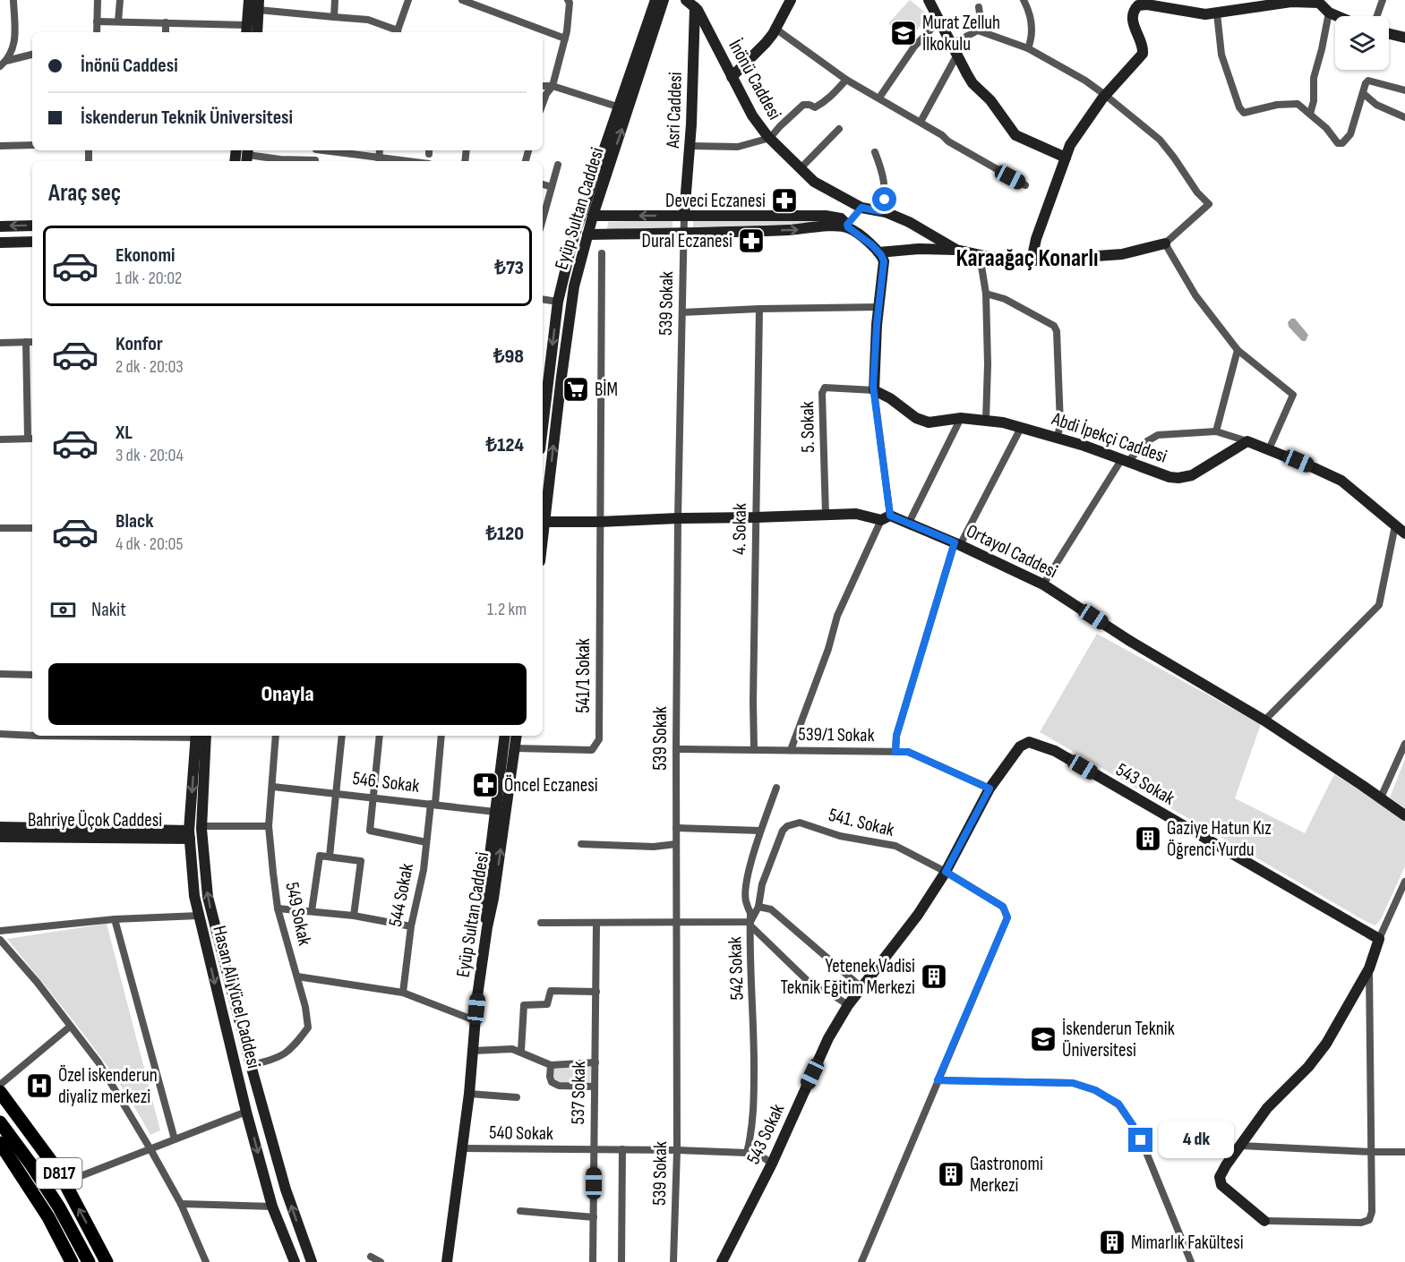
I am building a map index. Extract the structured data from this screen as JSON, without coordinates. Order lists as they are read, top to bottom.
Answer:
{
  "streets": {
    "highway": ["D817"],
    "street": [
      "İnönü Caddesi",
      "Asri Caddesi",
      "Eyüp Sultan Caddesi",
      "539 Sokak",
      "5. Sokak",
      "Abdi İpekçi Caddesi",
      "4. Sokak",
      "Ortayol Caddesi",
      "541/1 Sokak",
      "539/1 Sokak",
      "546. Sokak",
      "543 Sokak",
      "Bahriye Üçok Caddesi",
      "541. Sokak",
      "544 Sokak",
      "549 Sokak",
      "542 Sokak",
      "Hasan Ali Yücel Caddesi",
      "537 Sokak",
      "540 Sokak"
    ]
  },
  "crossings": [
    ["İnönü Caddesi", "Asri Caddesi"],
    ["Asri Caddesi", "539 Sokak"],
    ["Eyüp Sultan Caddesi", "Ortayol Caddesi"],
    ["Eyüp Sultan Caddesi", "541/1 Sokak"],
    ["Eyüp Sultan Caddesi", "540 Sokak"],
    ["539 Sokak", "Ortayol Caddesi"],
    ["539 Sokak", "539/1 Sokak"],
    ["539 Sokak", "540 Sokak"],
    ["5. Sokak", "Abdi İpekçi Caddesi"],
    ["5. Sokak", "Ortayol Caddesi"],
    ["4. Sokak", "Ortayol Caddesi"],
    ["4. Sokak", "539/1 Sokak"],
    ["Ortayol Caddesi", "541/1 Sokak"],
    ["539/1 Sokak", "543 Sokak"],
    ["546. Sokak", "544 Sokak"],
    ["546. Sokak", "549 Sokak"],
    ["543 Sokak", "541. Sokak"],
    ["543 Sokak", "540 Sokak"],
    ["Bahriye Üçok Caddesi", "Hasan Ali Yücel Caddesi"],
    ["541. Sokak", "542 Sokak"],
    ["542 Sokak", "540 Sokak"],
    ["537 Sokak", "540 Sokak"]
  ],
  "districts": ["Karaağaç Konarlı"],
  "places": {
    "school or university": ["Murat Zelluh İlkokulu", "İskenderun Teknik Üniversitesi"],
    "pharmacy": ["Deveci Eczanesi", "Dural Eczanesi", "Öncel Eczanesi"],
    "supermarket": ["BİM"],
    "building": [
      "Gaziye Hatun Kız Öğrenci Yurdu",
      "Yetenek Vadisi Teknik Eğitim Merkezi",
      "Gastronomi Merkezi",
      "Mimarlık Fakültesi"
    ],
    "hospital": ["Özel iskenderun diyaliz merkezi"]
  },
  "page": {
    "banner": ["İnönü Caddesi", "İskenderun Teknik Üniversitesi"],
    "heading": "Araç seç",
    "list": [
      {
        "name": "Ekonomi",
        "note": "1 dk · 20:02",
        "value": "₺73"
      },
      {
        "name": "Konfor",
        "note": "2 dk · 20:03",
        "value": "₺98"
      },
      {
        "name": "XL",
        "note": "3 dk · 20:04",
        "value": "₺124"
      },
      {
        "name": "Black",
        "note": "4 dk · 20:05",
        "value": "₺120"
      }
    ],
    "pay": ["Nakit", "1.2 km"],
    "buttons": "Onayla",
    "bubble": "4 dk"
  }
}
